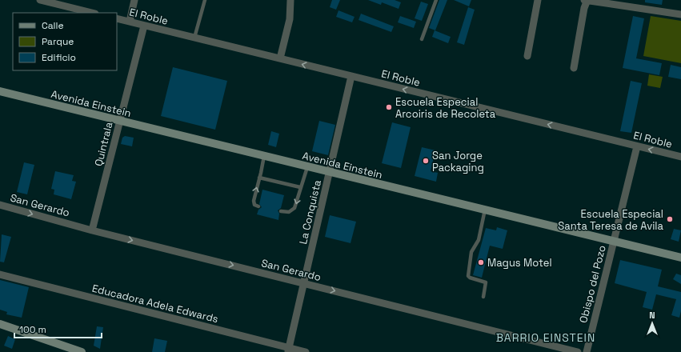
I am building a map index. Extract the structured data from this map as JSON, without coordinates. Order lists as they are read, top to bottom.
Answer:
{
  "streets": {
    "main road": ["Avenida Einstein"],
    "street": [
      "El Roble",
      "Quintrala",
      "San Gerardo",
      "La Conquista",
      "Obispo del Pozo",
      "Educadora Adela Edwards"
    ]
  },
  "crossings": [
    ["El Roble", "Quintrala"],
    ["El Roble", "La Conquista"],
    ["El Roble", "Obispo del Pozo"],
    ["Avenida Einstein", "Quintrala"],
    ["Avenida Einstein", "La Conquista"],
    ["Avenida Einstein", "Obispo del Pozo"],
    ["Quintrala", "San Gerardo"],
    ["San Gerardo", "La Conquista"],
    ["La Conquista", "Educadora Adela Edwards"]
  ],
  "one_way": ["El Roble", "San Gerardo"],
  "districts": ["BARRIO EINSTEIN"],
  "places": [
    "Escuela Especial Arcoiris de Recoleta",
    "San Jorge Packaging",
    "Escuela Especial Santa Teresa de Avila",
    "Magus Motel"
  ],
  "legend": ["Calle", "Parque", "Edificio"],
  "scale_bar": "100 m",
  "north": "top"
}
